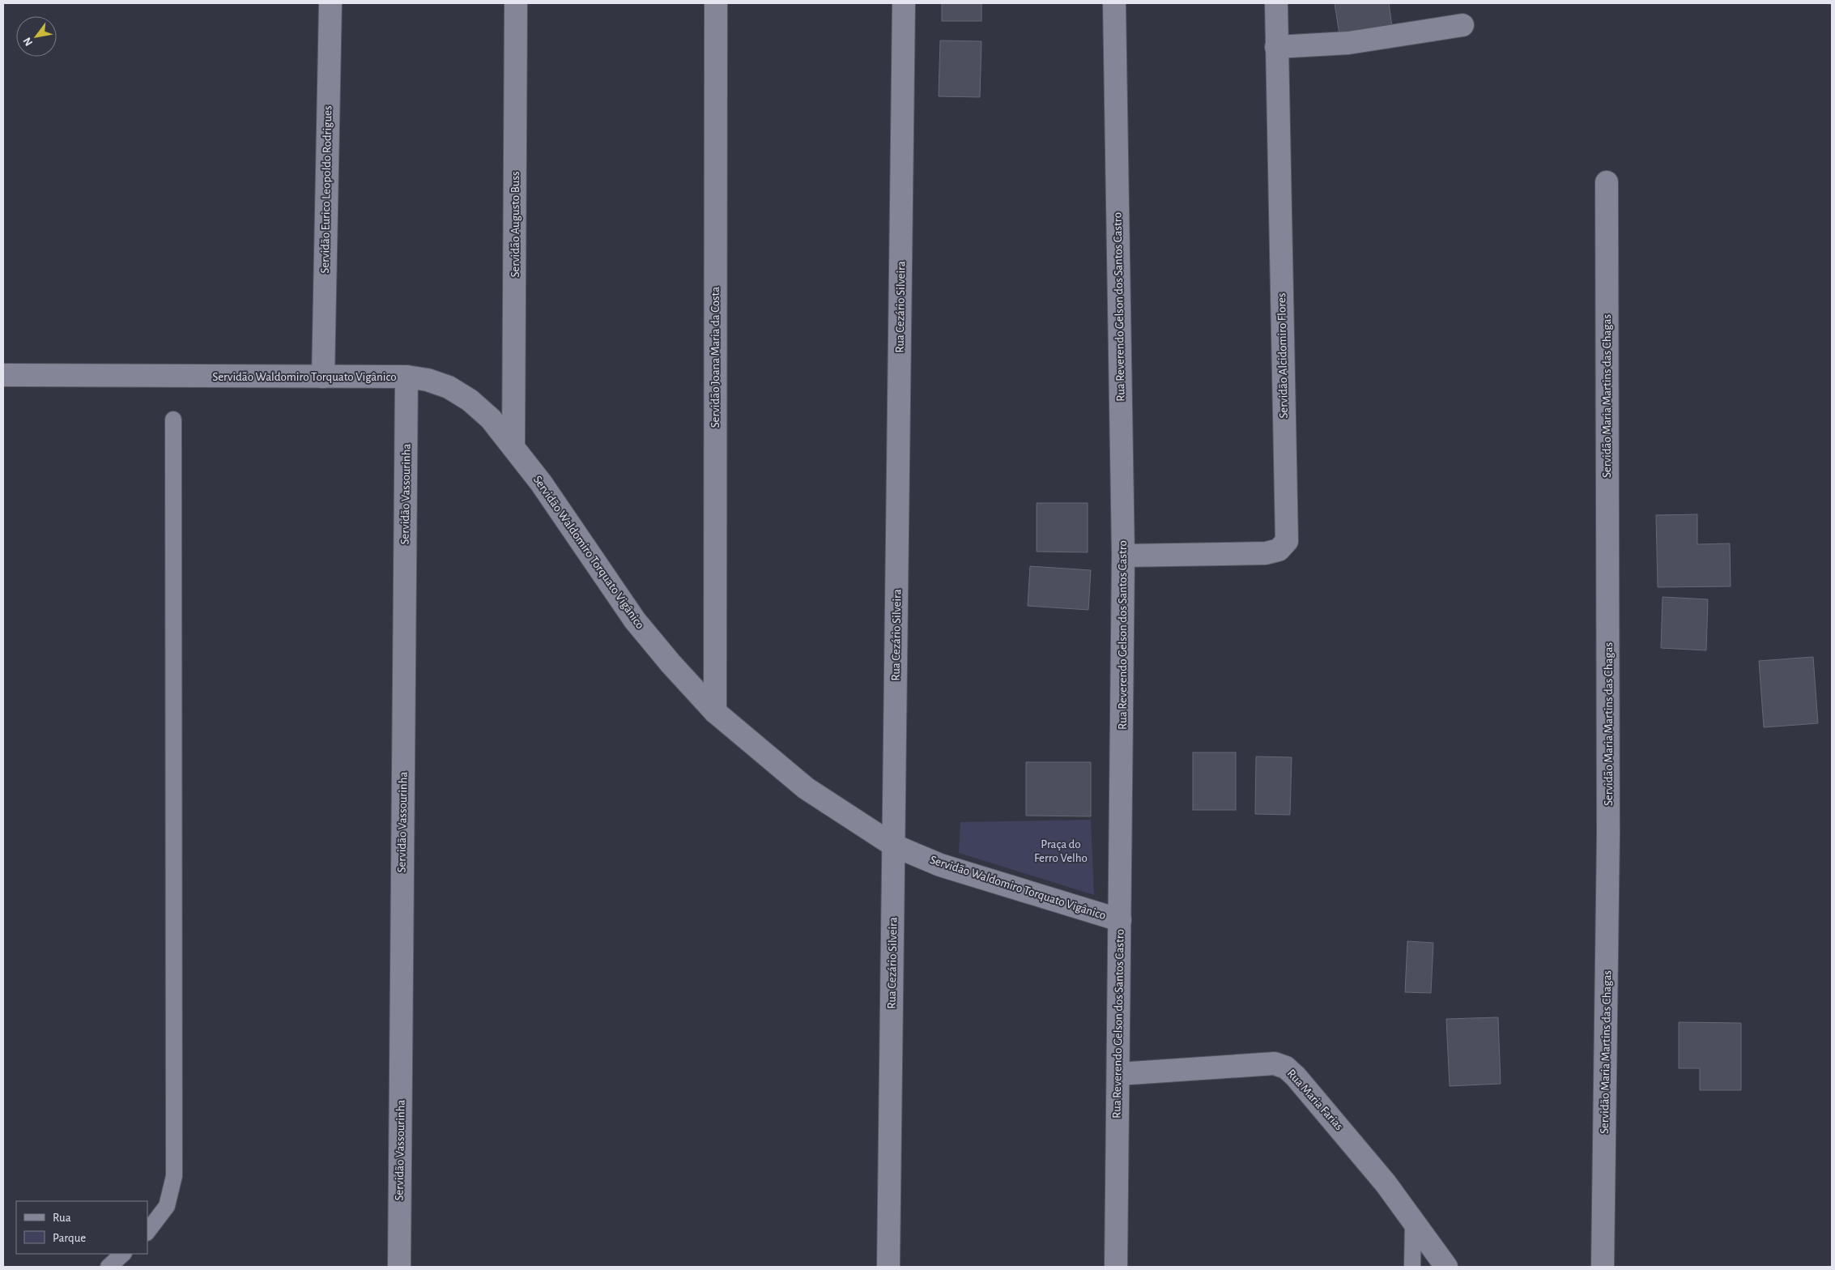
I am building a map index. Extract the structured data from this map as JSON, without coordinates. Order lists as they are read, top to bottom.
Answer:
{
  "streets": {
    "street": [
      "Servidão Eurico Leopoldo Rodrigues",
      "Servidão Augusto Buss",
      "Rua Cezário Silveira",
      "Rua Reverendo Gelson dos Santos Castro",
      "Servidão Alcidomiro Flores",
      "Servidão Joana Maria da Costa",
      "Servidão Waldomiro Torquato Vigânico",
      "Servidão Maria Martins das Chagas",
      "Servidão Vassourinha",
      "Rua Maria Farias"
    ]
  },
  "crossings": [
    ["Servidão Eurico Leopoldo Rodrigues", "Servidão Waldomiro Torquato Vigânico"],
    ["Servidão Augusto Buss", "Servidão Waldomiro Torquato Vigânico"],
    ["Rua Cezário Silveira", "Servidão Waldomiro Torquato Vigânico"],
    ["Rua Reverendo Gelson dos Santos Castro", "Servidão Alcidomiro Flores"],
    ["Rua Reverendo Gelson dos Santos Castro", "Servidão Waldomiro Torquato Vigânico"],
    ["Rua Reverendo Gelson dos Santos Castro", "Rua Maria Farias"],
    ["Servidão Joana Maria da Costa", "Servidão Waldomiro Torquato Vigânico"],
    ["Servidão Waldomiro Torquato Vigânico", "Servidão Vassourinha"]
  ],
  "parks": ["Praça do Ferro Velho"],
  "legend": ["Rua", "Parque"],
  "north": "bottom left"
}
